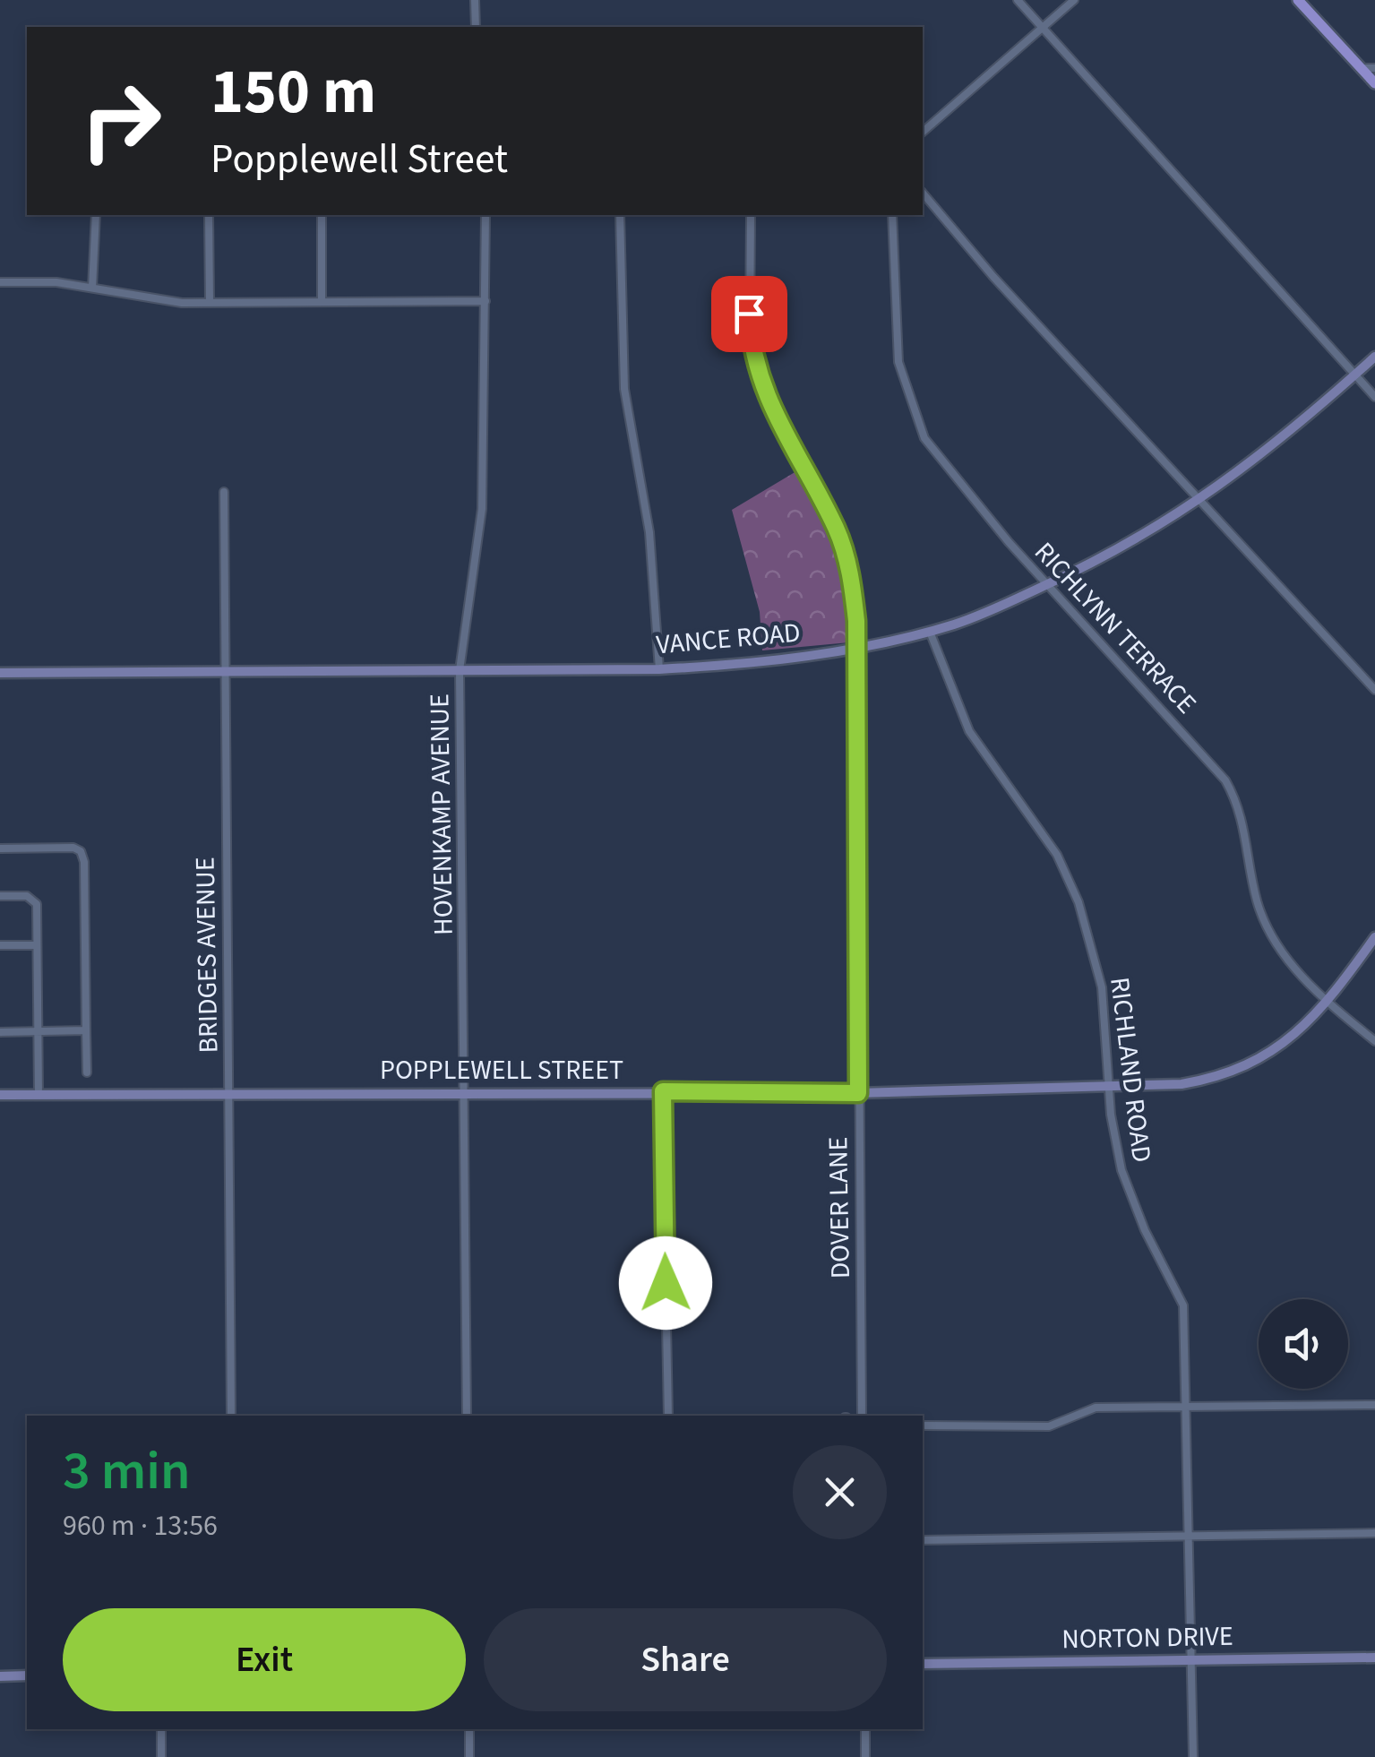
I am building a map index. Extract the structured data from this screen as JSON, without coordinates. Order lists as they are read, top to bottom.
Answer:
{
  "streets": {
    "street": [
      "RICHLYNN TERRACE",
      "VANCE ROAD",
      "HOVENKAMP AVENUE",
      "BRIDGES AVENUE",
      "POPPLEWELL STREET",
      "RICHLAND ROAD",
      "DOVER LANE",
      "NORTON DRIVE"
    ]
  },
  "crossings": [
    ["RICHLYNN TERRACE", "VANCE ROAD"],
    ["RICHLYNN TERRACE", "POPPLEWELL STREET"],
    ["VANCE ROAD", "HOVENKAMP AVENUE"],
    ["VANCE ROAD", "BRIDGES AVENUE"],
    ["VANCE ROAD", "RICHLAND ROAD"],
    ["VANCE ROAD", "DOVER LANE"],
    ["HOVENKAMP AVENUE", "POPPLEWELL STREET"],
    ["BRIDGES AVENUE", "POPPLEWELL STREET"],
    ["POPPLEWELL STREET", "RICHLAND ROAD"],
    ["POPPLEWELL STREET", "DOVER LANE"],
    ["RICHLAND ROAD", "NORTON DRIVE"]
  ],
  "page": {
    "turn": ["150 m", "Popplewell Street"],
    "heading": ["3 min", "960 m · 13:56"],
    "buttons": ["Exit", "Share"]
  }
}
